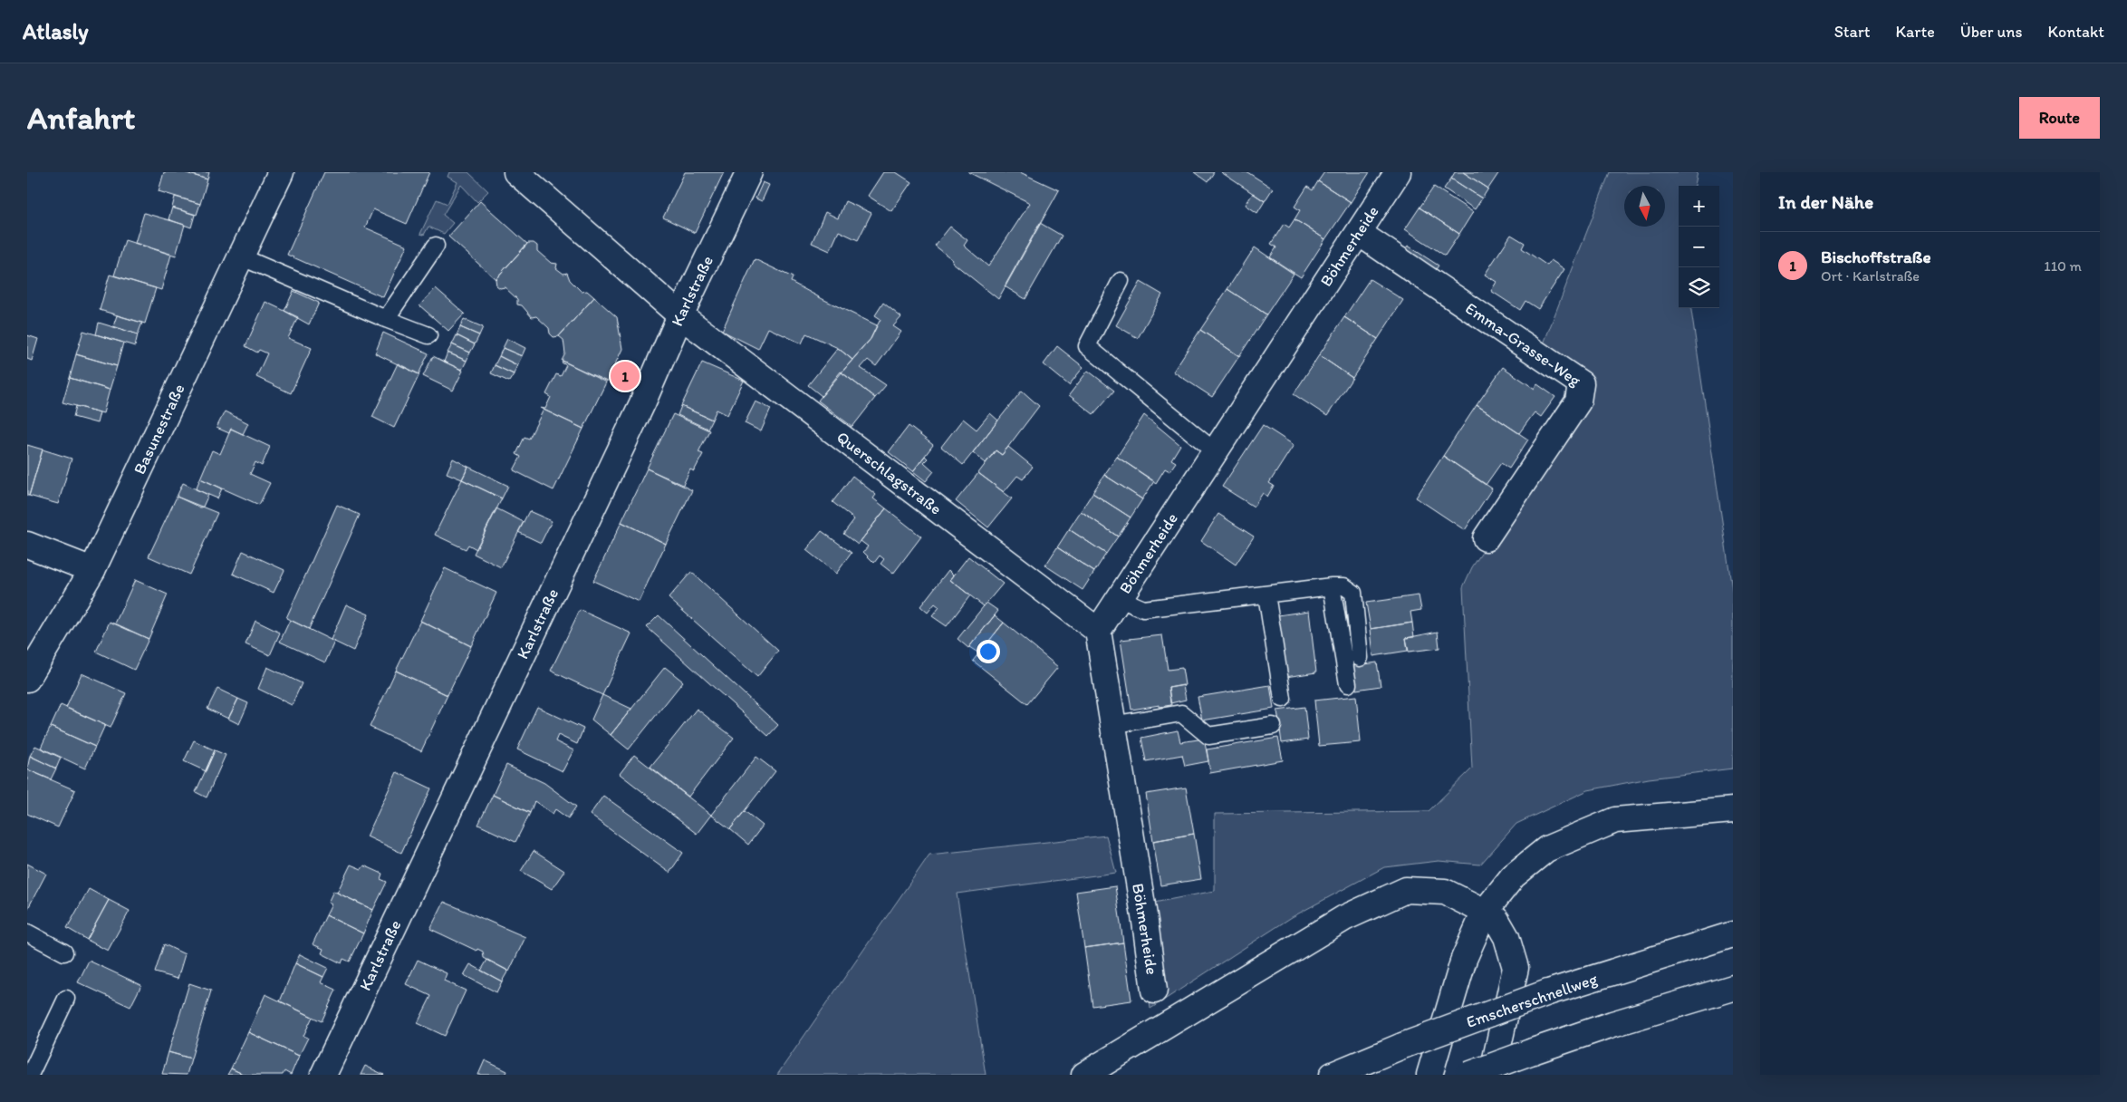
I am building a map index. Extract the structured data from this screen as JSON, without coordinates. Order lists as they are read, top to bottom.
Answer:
{
  "streets": {
    "main road": [
      "Böhmerheide",
      "Karlstraße",
      "Emma-Grasse-Weg",
      "Basunestraße",
      "Querschlagstraße",
      "Emscherschnellweg"
    ]
  },
  "crossings": [
    ["Böhmerheide", "Emma-Grasse-Weg"],
    ["Böhmerheide", "Querschlagstraße"],
    ["Karlstraße", "Querschlagstraße"]
  ],
  "north": "bottom",
  "page": {
    "header": "Atlasly",
    "nav": [
      "Start",
      "Karte",
      "Über uns",
      "Kontakt"
    ],
    "buttons": "Route",
    "title": "Anfahrt",
    "heading": "In der Nähe",
    "map_buttons": ["+", "−"],
    "list": [
      {
        "mark": "1",
        "name": "Bischoffstraße",
        "note": "Ort · Karlstraße",
        "value": "110 m"
      }
    ],
    "pins": "1"
  }
}
